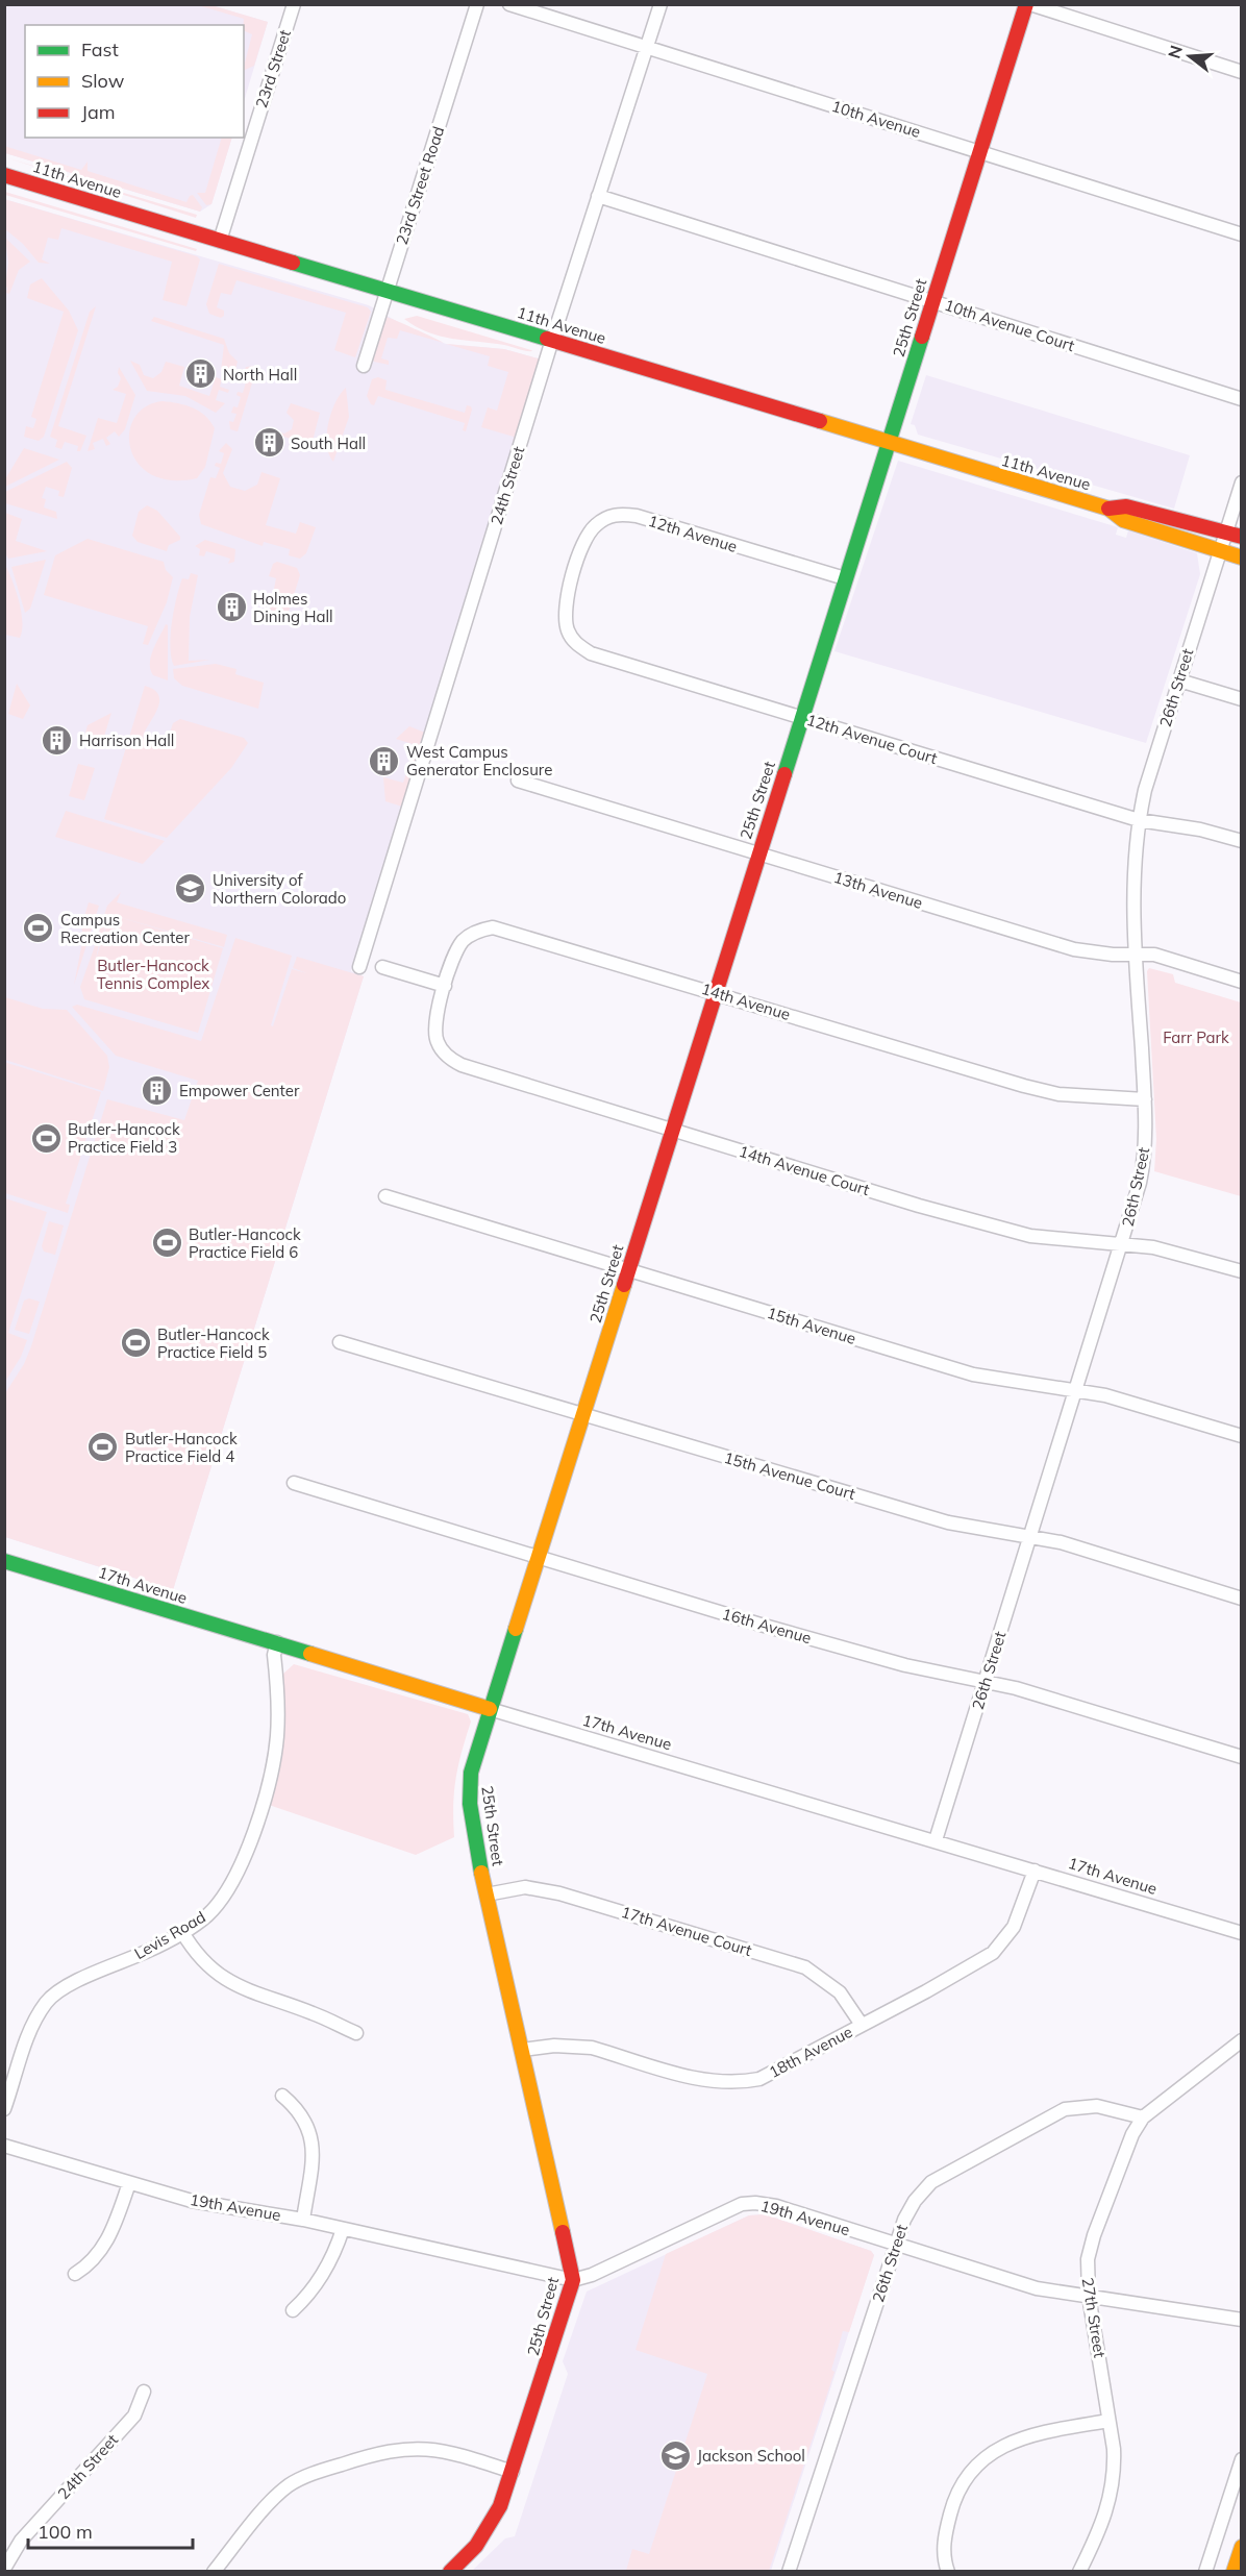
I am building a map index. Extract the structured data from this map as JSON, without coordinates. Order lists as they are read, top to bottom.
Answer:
{
  "streets": {
    "main road": ["11th Avenue", "25th Street", "17th Avenue"],
    "street": [
      "23rd Street",
      "10th Avenue",
      "23rd Street Road",
      "10th Avenue Court",
      "24th Street",
      "12th Avenue",
      "26th Street",
      "12th Avenue Court",
      "13th Avenue",
      "14th Avenue",
      "14th Avenue Court",
      "15th Avenue",
      "15th Avenue Court",
      "16th Avenue",
      "17th Avenue Court",
      "Levis Road",
      "18th Avenue",
      "19th Avenue",
      "27th Street"
    ]
  },
  "crossings": [
    ["23rd Street", "11th Avenue"],
    ["10th Avenue", "25th Street"],
    ["10th Avenue", "24th Street"],
    ["11th Avenue", "23rd Street Road"],
    ["11th Avenue", "25th Street"],
    ["11th Avenue", "24th Street"],
    ["11th Avenue", "26th Street"],
    ["25th Street", "10th Avenue Court"],
    ["25th Street", "12th Avenue"],
    ["25th Street", "12th Avenue Court"],
    ["25th Street", "13th Avenue"],
    ["25th Street", "14th Avenue"],
    ["25th Street", "14th Avenue Court"],
    ["25th Street", "15th Avenue"],
    ["25th Street", "15th Avenue Court"],
    ["25th Street", "17th Avenue"],
    ["25th Street", "16th Avenue"],
    ["25th Street", "17th Avenue Court"],
    ["25th Street", "18th Avenue"],
    ["25th Street", "19th Avenue"],
    ["10th Avenue Court", "24th Street"],
    ["12th Avenue", "12th Avenue Court"],
    ["26th Street", "12th Avenue Court"],
    ["26th Street", "13th Avenue"],
    ["26th Street", "14th Avenue"],
    ["26th Street", "14th Avenue Court"],
    ["26th Street", "15th Avenue"],
    ["26th Street", "15th Avenue Court"],
    ["26th Street", "17th Avenue"],
    ["26th Street", "16th Avenue"],
    ["26th Street", "19th Avenue"],
    ["26th Street", "27th Street"],
    ["14th Avenue", "14th Avenue Court"],
    ["17th Avenue", "Levis Road"],
    ["17th Avenue", "18th Avenue"],
    ["17th Avenue Court", "18th Avenue"],
    ["19th Avenue", "27th Street"]
  ],
  "parks": ["Butler-Hancock Tennis Complex", "Farr Park"],
  "places": {
    "building": [
      "North Hall",
      "South Hall",
      "Holmes Dining Hall",
      "Harrison Hall",
      "West Campus Generator Enclosure",
      "Empower Center"
    ],
    "school or university": ["University of Northern Colorado", "Jackson School"],
    "sports": [
      "Campus Recreation Center",
      "Butler-Hancock Practice Field 3",
      "Butler-Hancock Practice Field 6",
      "Butler-Hancock Practice Field 5",
      "Butler-Hancock Practice Field 4"
    ]
  },
  "legend": ["Fast", "Slow", "Jam"],
  "scale_bar": "100 m",
  "north": "left"
}
